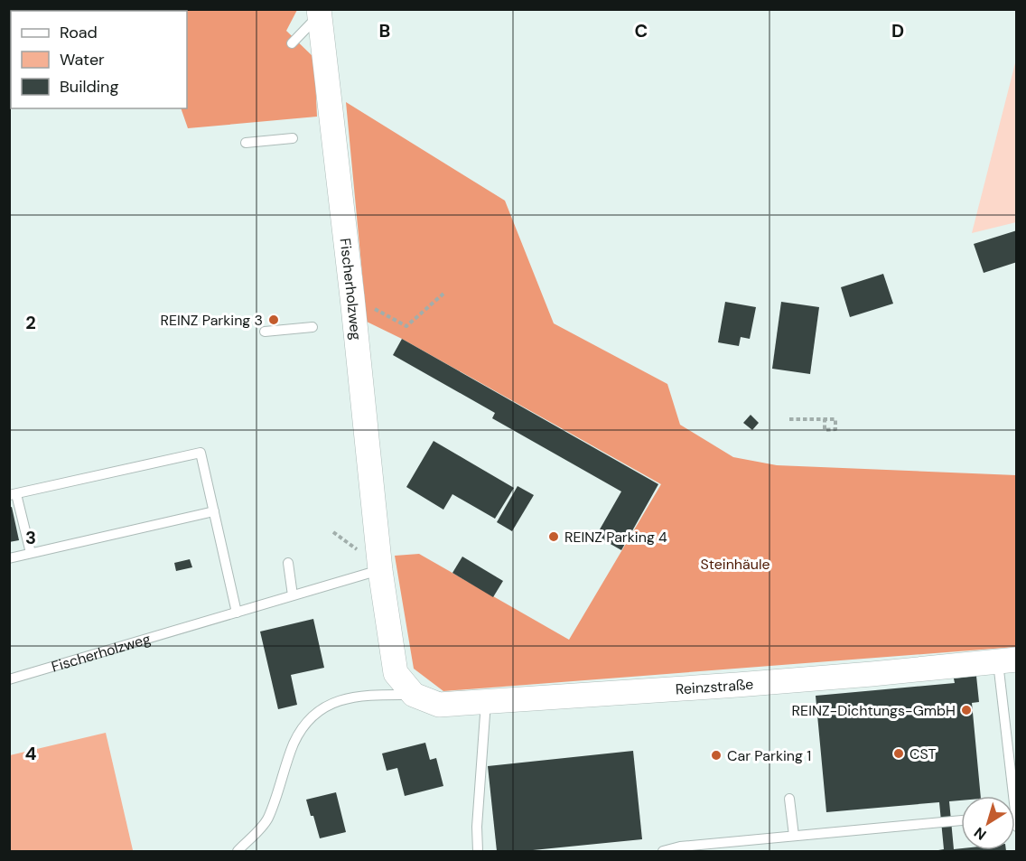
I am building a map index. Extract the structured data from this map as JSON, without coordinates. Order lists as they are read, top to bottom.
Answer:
{
  "streets": {
    "street": ["Fischerholzweg", "Reinzstraße"]
  },
  "crossings": [
    ["Fischerholzweg", "Reinzstraße"]
  ],
  "parks": ["Steinhäule"],
  "places": [
    "REINZ Parking 3",
    "REINZ Parking 4",
    "REINZ-Dichtungs-GmbH",
    "CST",
    "Car Parking 1"
  ],
  "legend": ["Road", "Water", "Building"],
  "north": "bottom left",
  "grid": {
    "columns": ["B", "C", "D"],
    "rows": ["2", "3", "4"]
  }
}
